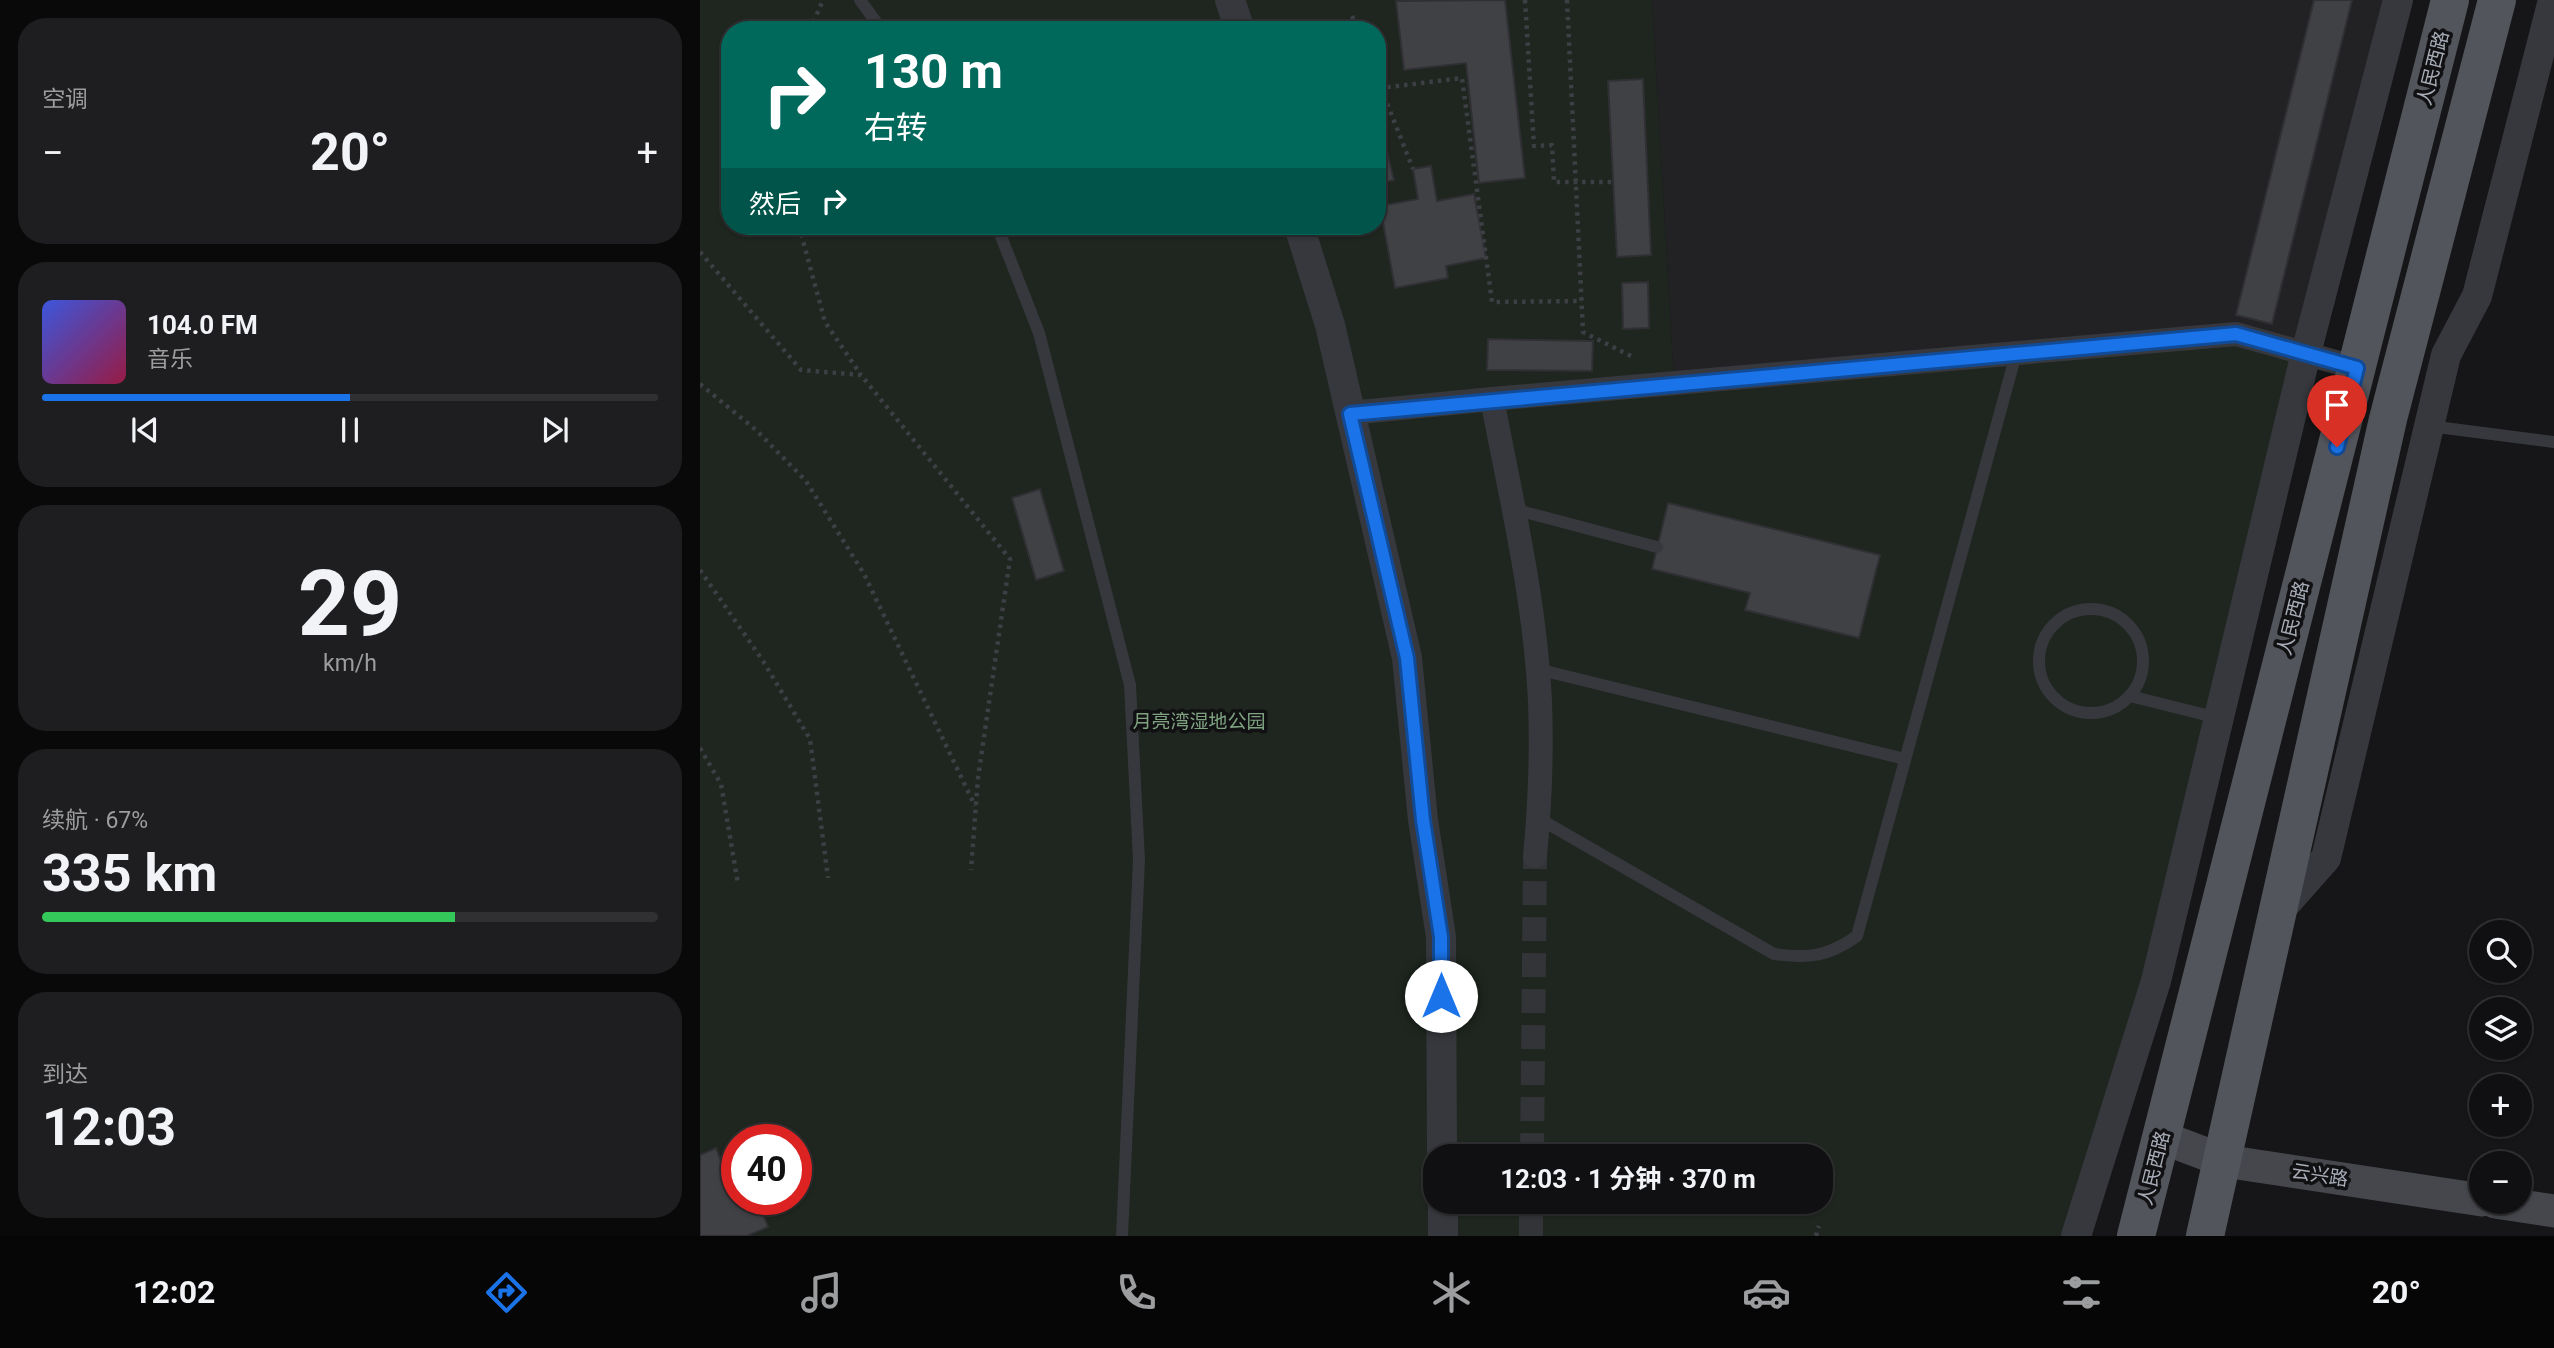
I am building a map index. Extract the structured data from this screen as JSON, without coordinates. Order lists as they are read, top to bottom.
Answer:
{
  "streets": {
    "main road": ["人民西路", "云兴路"]
  },
  "crossings": [
    ["人民西路", "云兴路"]
  ],
  "parks": ["月亮湾湿地公园"],
  "page": {
    "tile": [
      "空调",
      ["29", "km/h"],
      ["续航 · 67%", "335 km"],
      ["到达", "12:03"]
    ],
    "turn": ["130 m", "右转"],
    "heat": ["−", "20°", "+"],
    "then": "然后",
    "song": ["104.0 FM", "音乐"],
    "map_buttons": ["+", "−"],
    "limit": "40",
    "trip": "12:03 · 1 分钟 · 370 m",
    "tabs": ["12:02", "20°"]
  }
}
